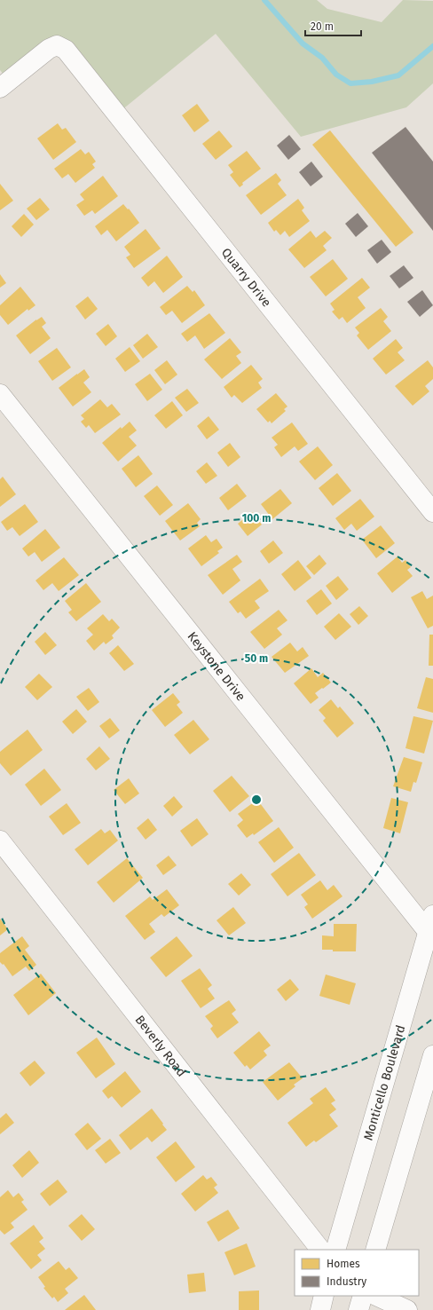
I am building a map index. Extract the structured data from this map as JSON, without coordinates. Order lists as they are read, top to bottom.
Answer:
{
  "streets": {
    "street": [
      "Quarry Drive",
      "Keystone Drive",
      "Beverly Road",
      "Monticello Boulevard"
    ]
  },
  "crossings": [
    ["Keystone Drive", "Monticello Boulevard"]
  ],
  "legend": ["Homes", "Industry"],
  "scale_bar": "20 m",
  "rings": ["100 m", "50 m"]
}
